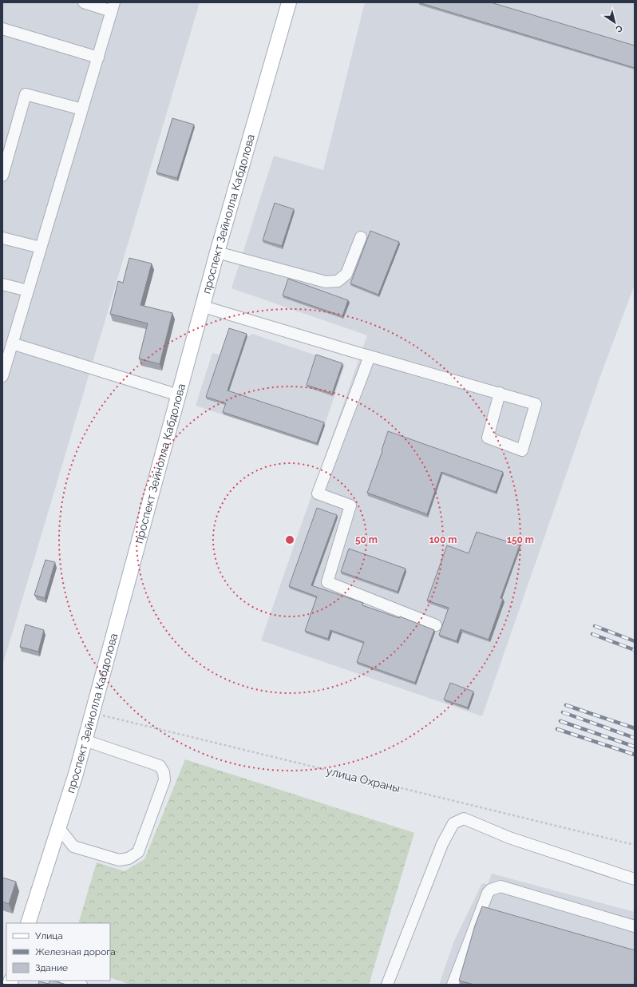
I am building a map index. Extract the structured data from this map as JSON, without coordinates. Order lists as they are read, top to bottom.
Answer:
{
  "streets": {
    "main road": ["проспект Зейнолла Кабдолова"],
    "path": ["улица Охраны"]
  },
  "crossings": [
    ["проспект Зейнолла Кабдолова", "улица Охраны"]
  ],
  "legend": ["Улица", "Железная дорога", "Здание"],
  "north": "bottom right",
  "rings": ["50 m", "100 m", "150 m"]
}
